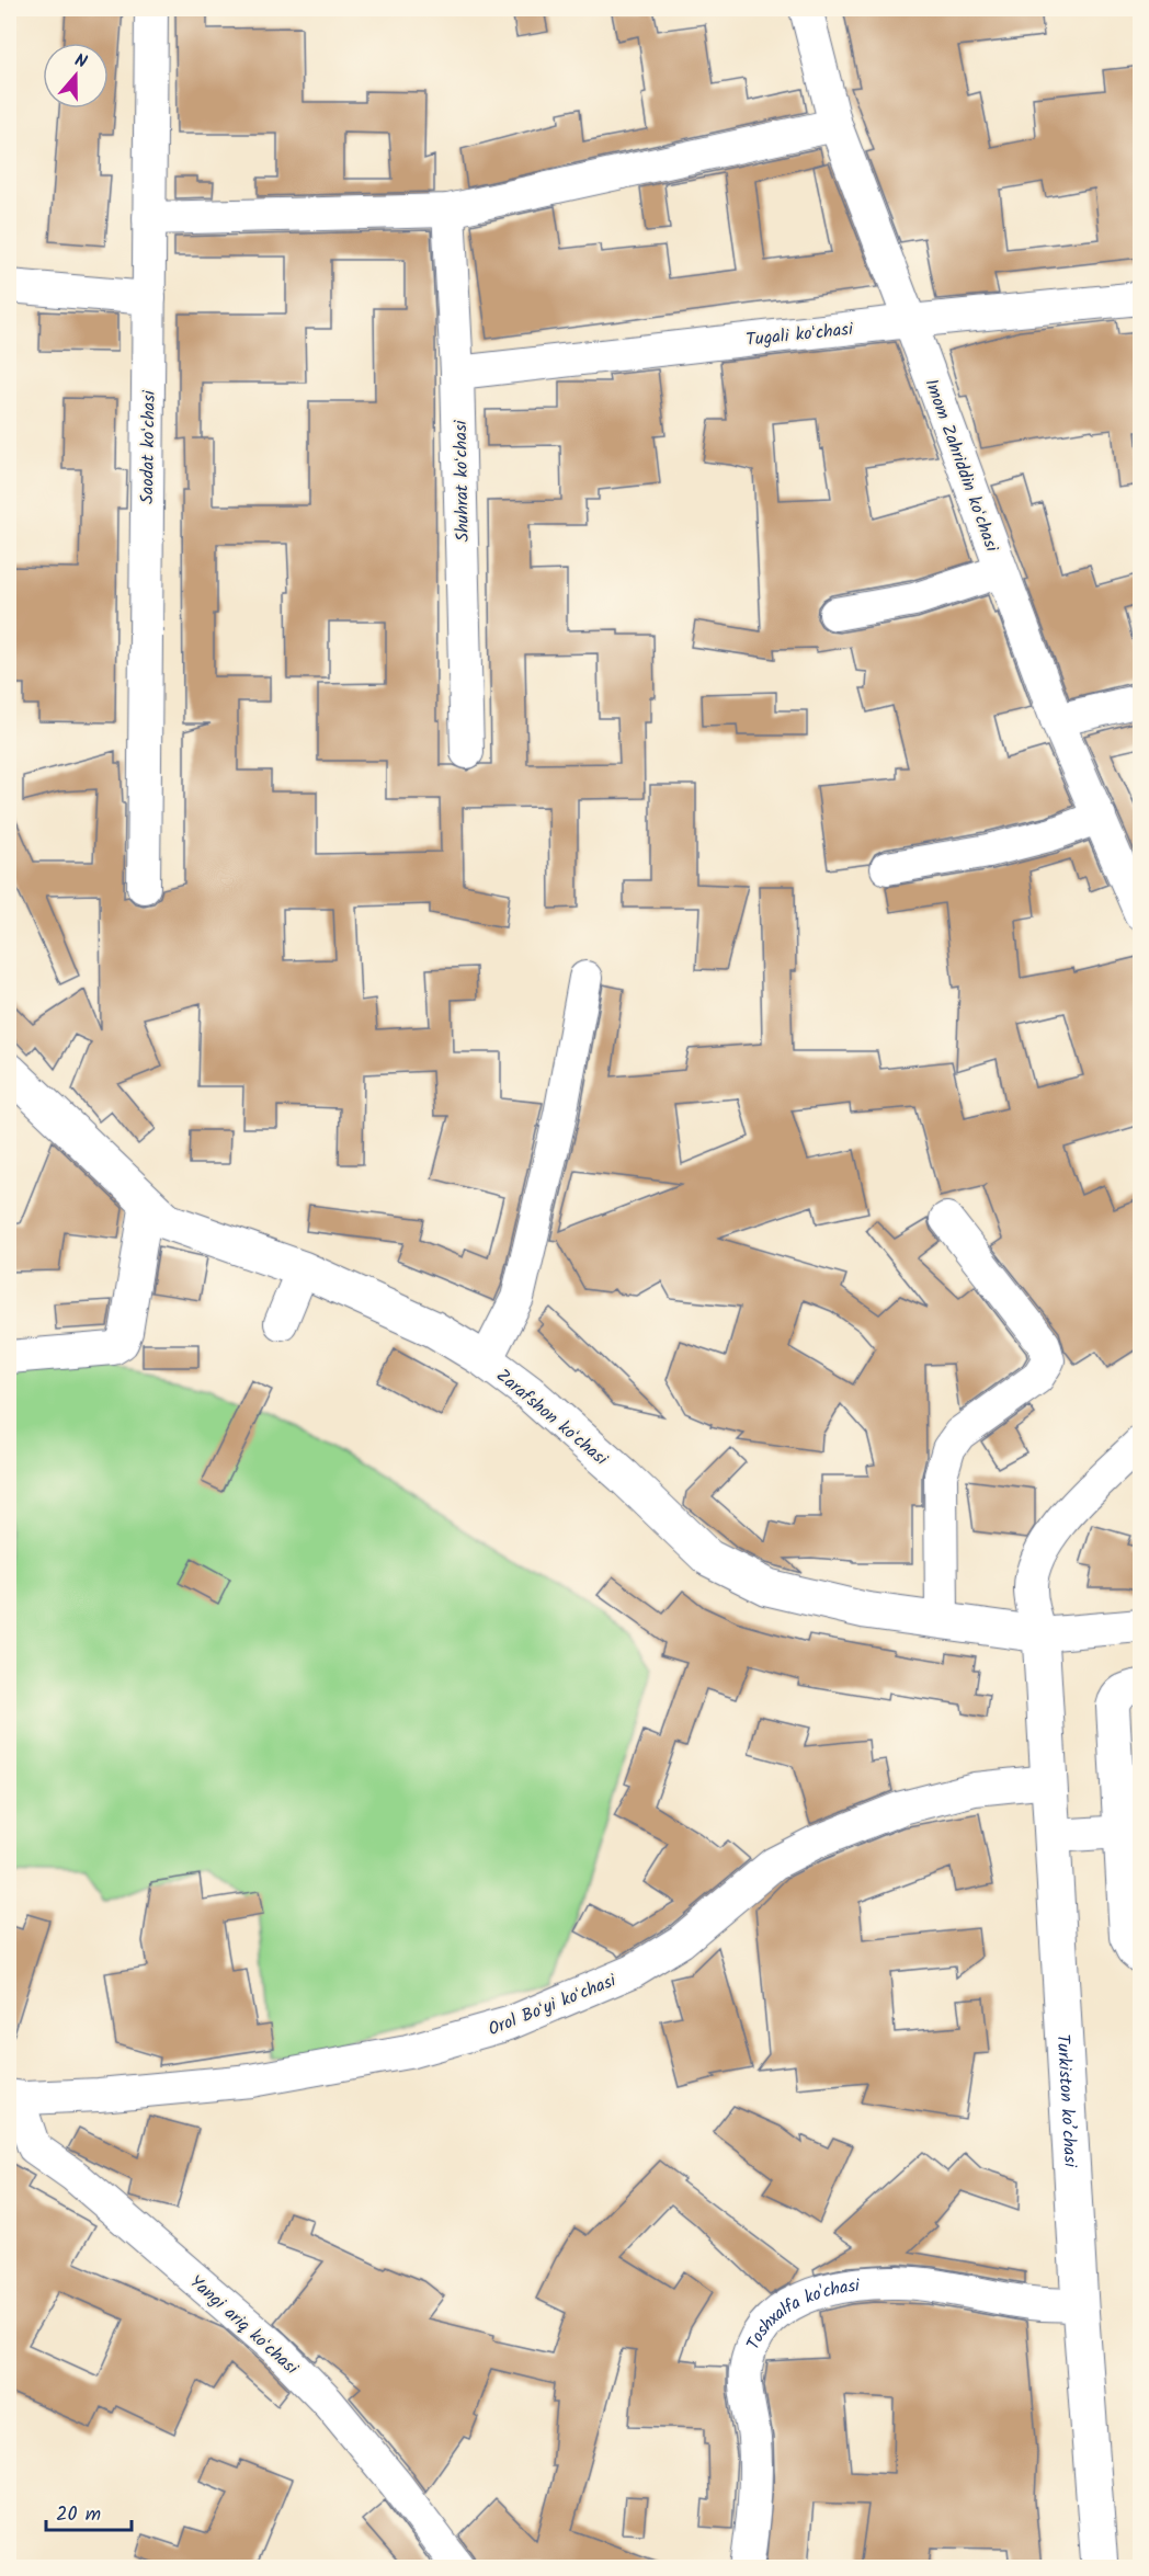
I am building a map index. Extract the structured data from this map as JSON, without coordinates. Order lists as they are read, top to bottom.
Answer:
{
  "streets": {
    "main road": ["Zarafshon koʻchasi", "Turkiston ko’chasi"],
    "street": [
      "Tugali koʻchasi",
      "Saodat koʻchasi",
      "Imom Zahriddin koʻchasi",
      "Shuhrat koʻchasi",
      "Orol Boʻyi koʻchasi",
      "Toshxalfa ko'chasi",
      "Yangi ariq koʻchasi"
    ]
  },
  "crossings": [
    ["Tugali koʻchasi", "Imom Zahriddin koʻchasi"],
    ["Tugali koʻchasi", "Shuhrat koʻchasi"],
    ["Zarafshon koʻchasi", "Turkiston ko’chasi"],
    ["Orol Boʻyi koʻchasi", "Turkiston ko’chasi"],
    ["Orol Boʻyi koʻchasi", "Yangi ariq koʻchasi"],
    ["Turkiston ko’chasi", "Toshxalfa ko'chasi"]
  ],
  "scale_bar": "20 m",
  "north": "top"
}
